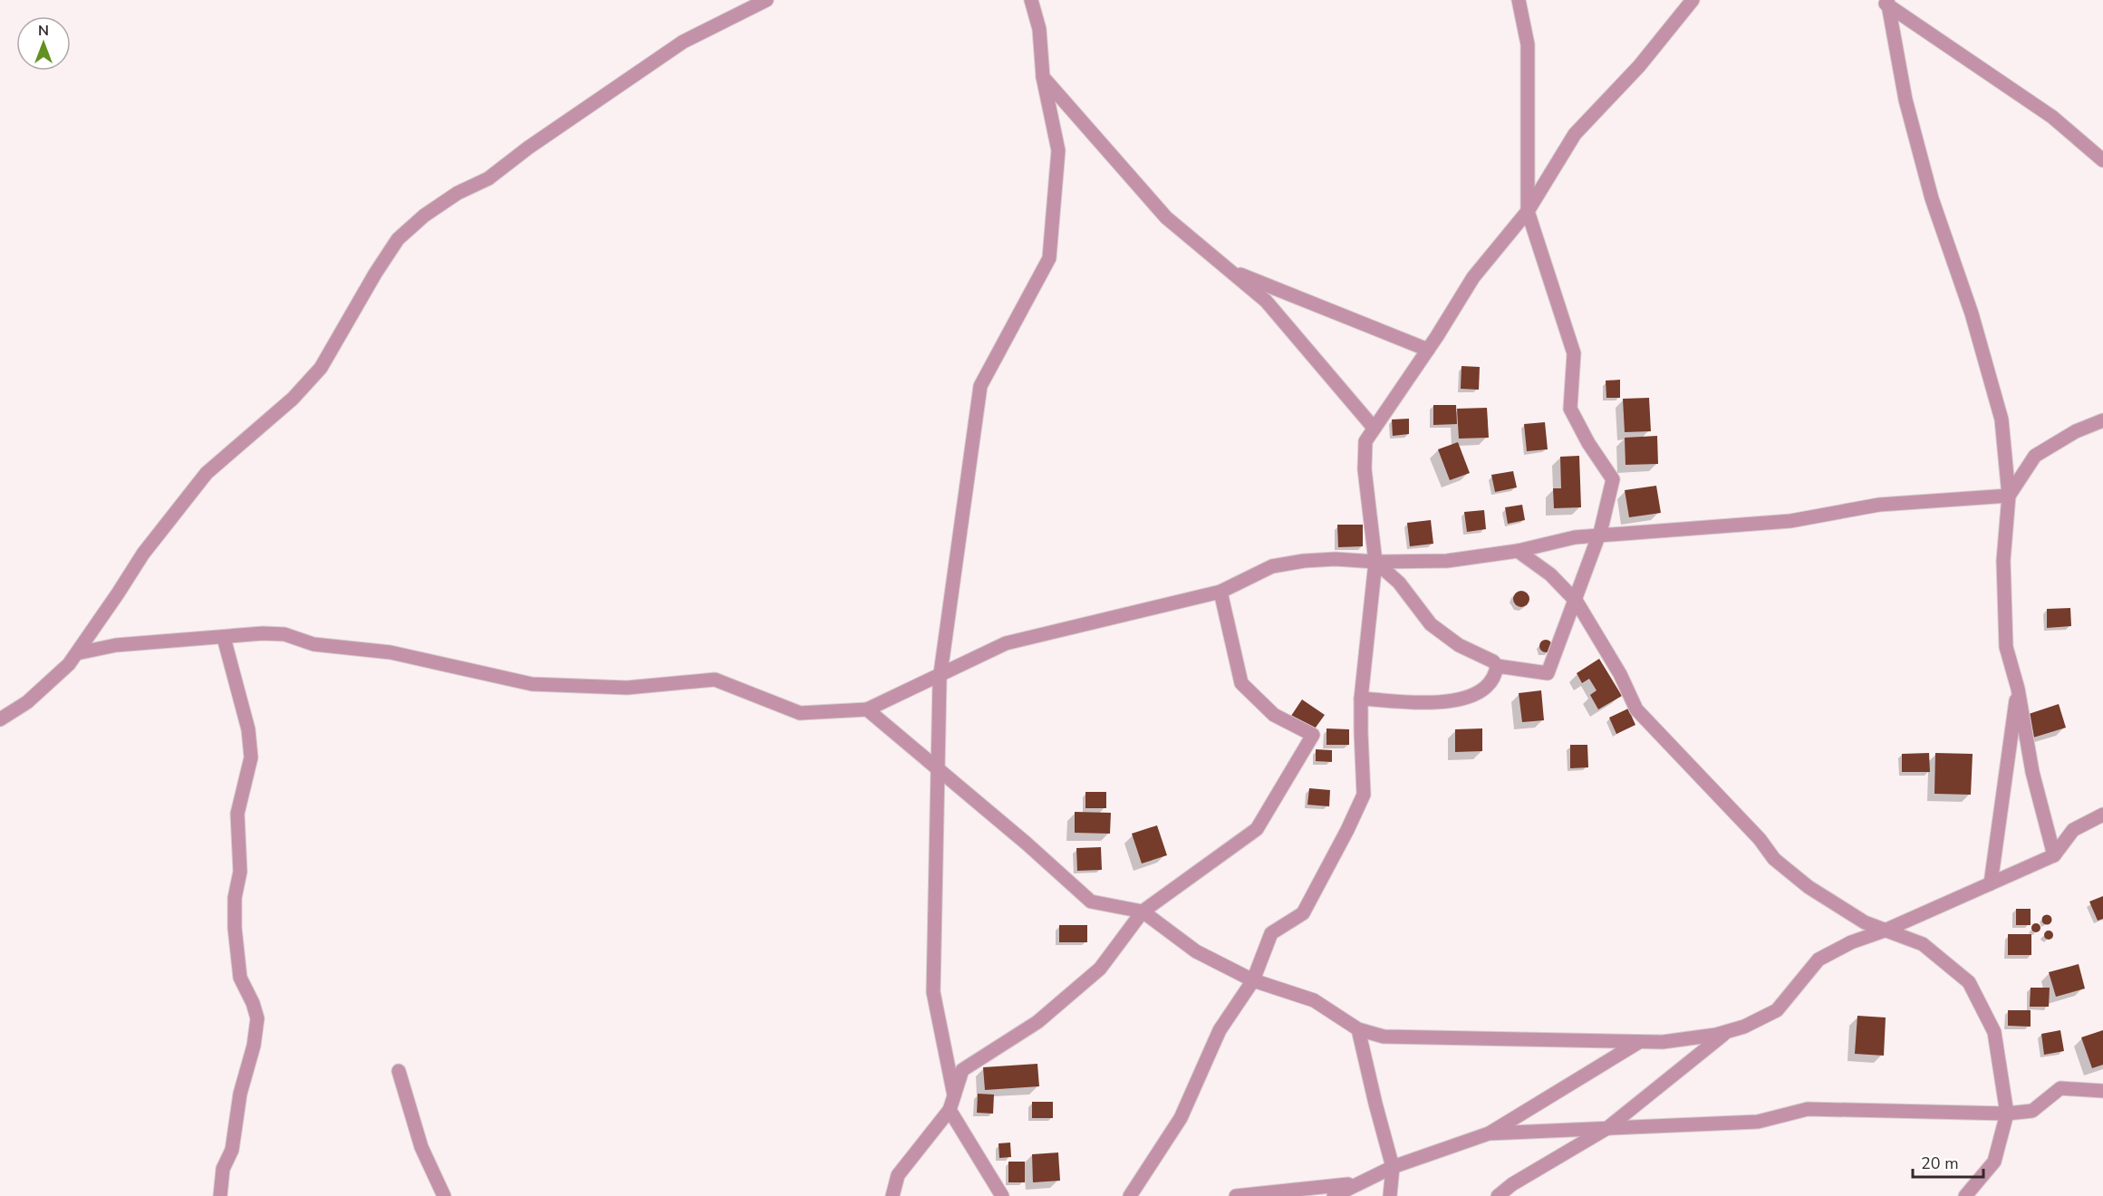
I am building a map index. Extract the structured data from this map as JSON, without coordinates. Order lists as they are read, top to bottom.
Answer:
{
  "scale_bar": "20 m",
  "north": "top"
}
